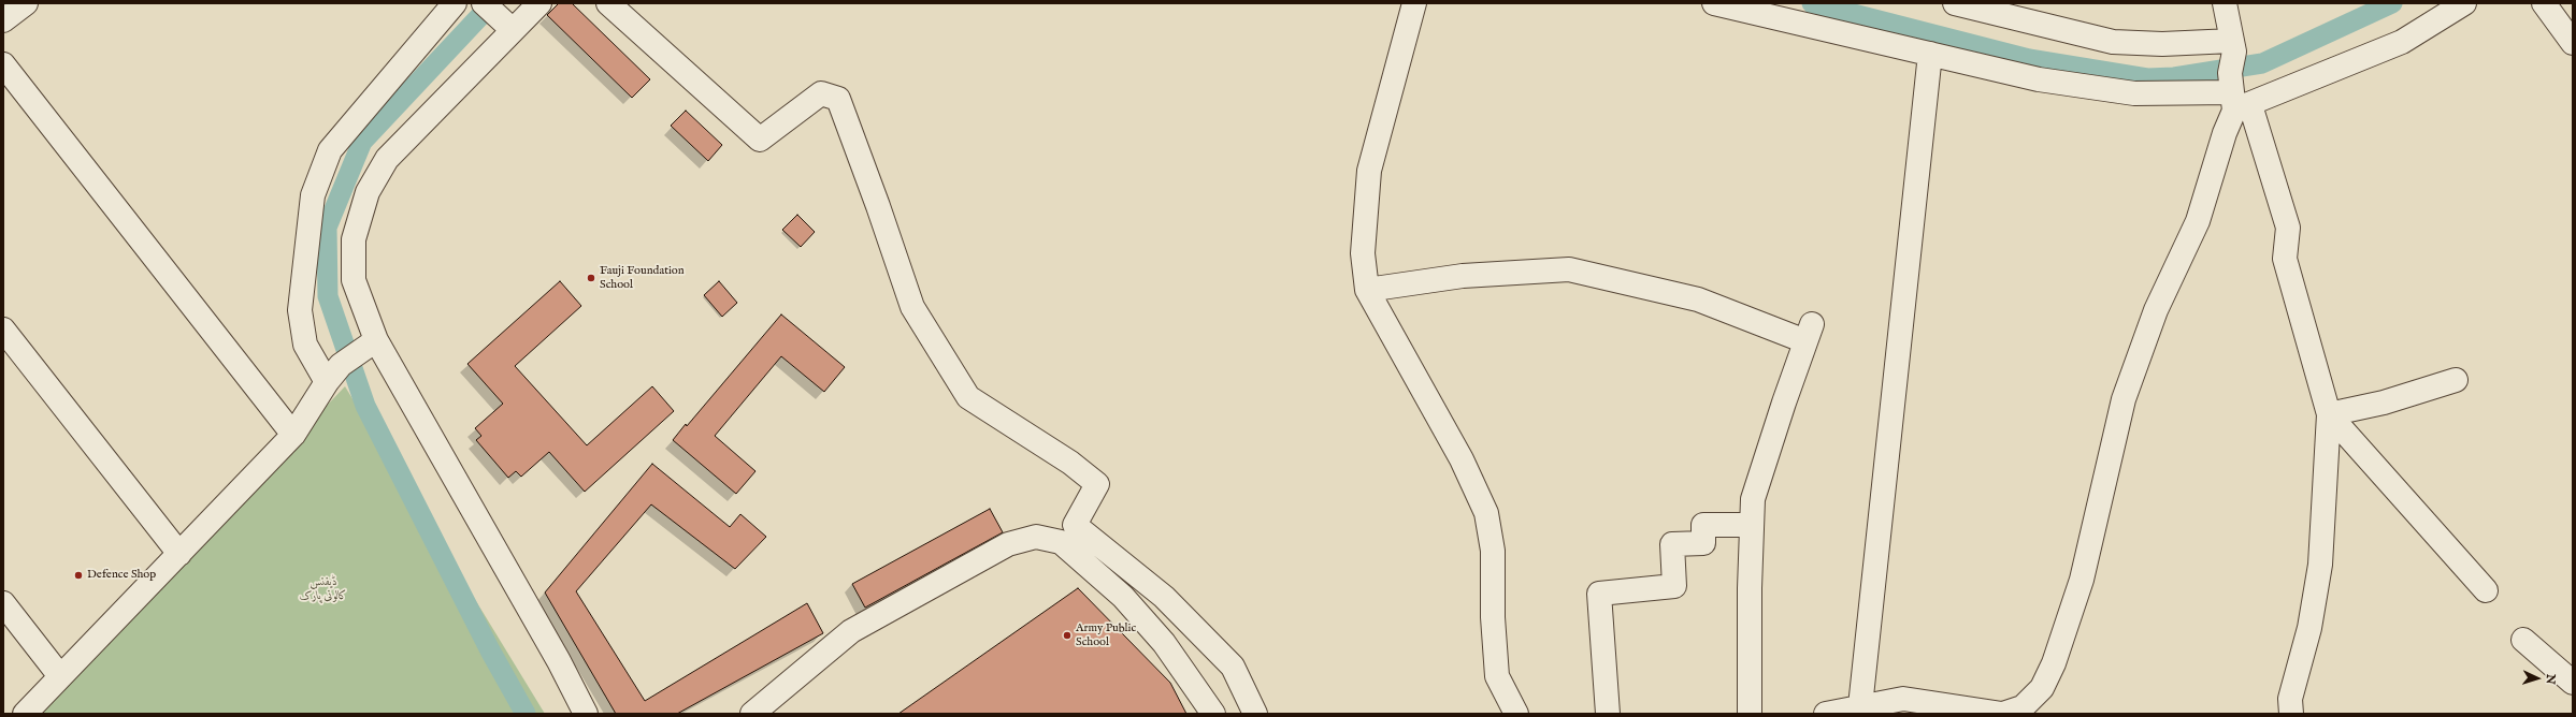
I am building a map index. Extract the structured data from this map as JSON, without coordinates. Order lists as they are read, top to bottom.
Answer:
{
  "parks": ["ڈیفنس کالونی پارک"],
  "places": ["Fauji Foundation School", "Defence Shop", "Army Public School"],
  "north": "right"
}
